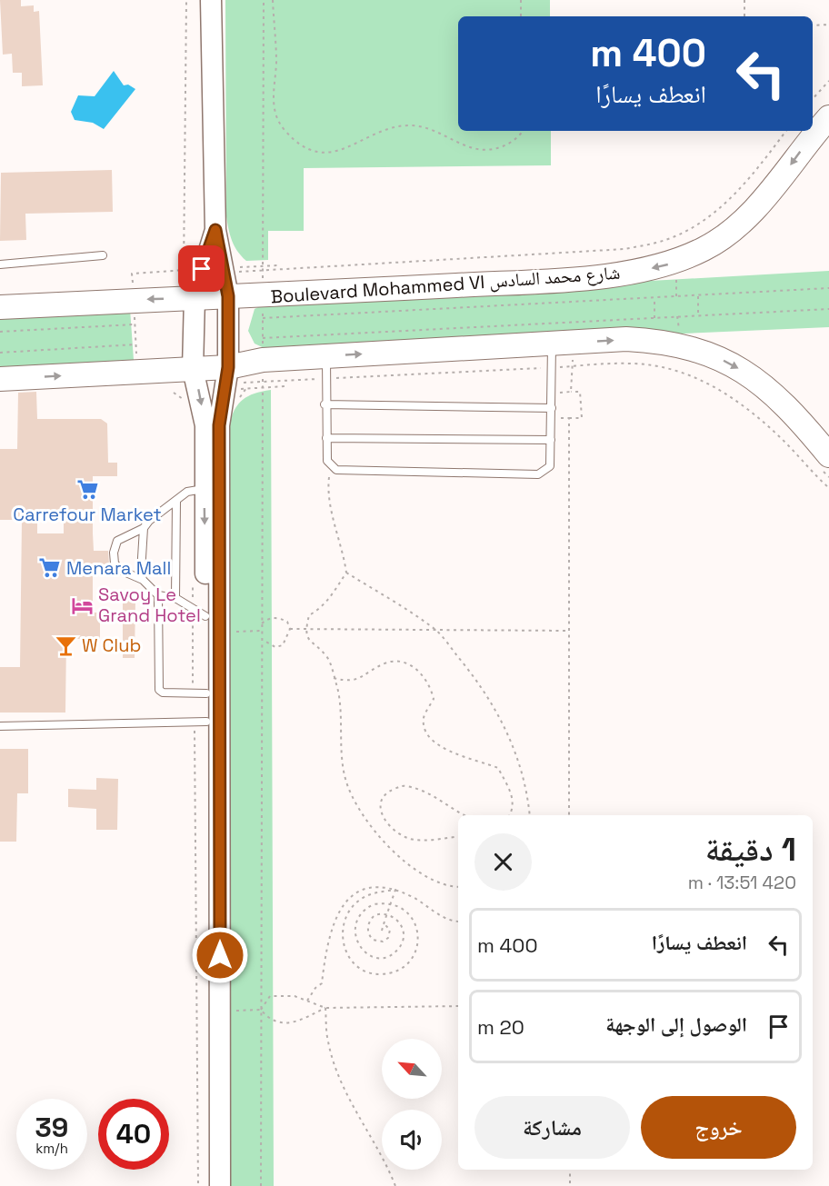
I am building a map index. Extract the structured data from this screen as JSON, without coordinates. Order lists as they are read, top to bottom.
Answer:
{
  "streets": {
    "main road": ["Boulevard Mohammed VI شارع محمد السادس"]
  },
  "places": {
    "supermarket": ["Carrefour Market", "Menara Mall"],
    "hotel": ["Savoy Le Grand Hotel"],
    "bar": ["W Club"]
  },
  "north": "top left",
  "page": {
    "turn": ["400 m", "انعطف يسارًا"],
    "heading": ["1 دقيقة", "420 m · 13:51"],
    "list": [
      {
        "name": "انعطف يسارًا",
        "value": "400 m"
      },
      {
        "name": "الوصول إلى الوجهة",
        "value": "20 m"
      }
    ],
    "buttons": ["خروج", "مشاركة"],
    "speed": "39 km/h",
    "limit": "40"
  }
}
